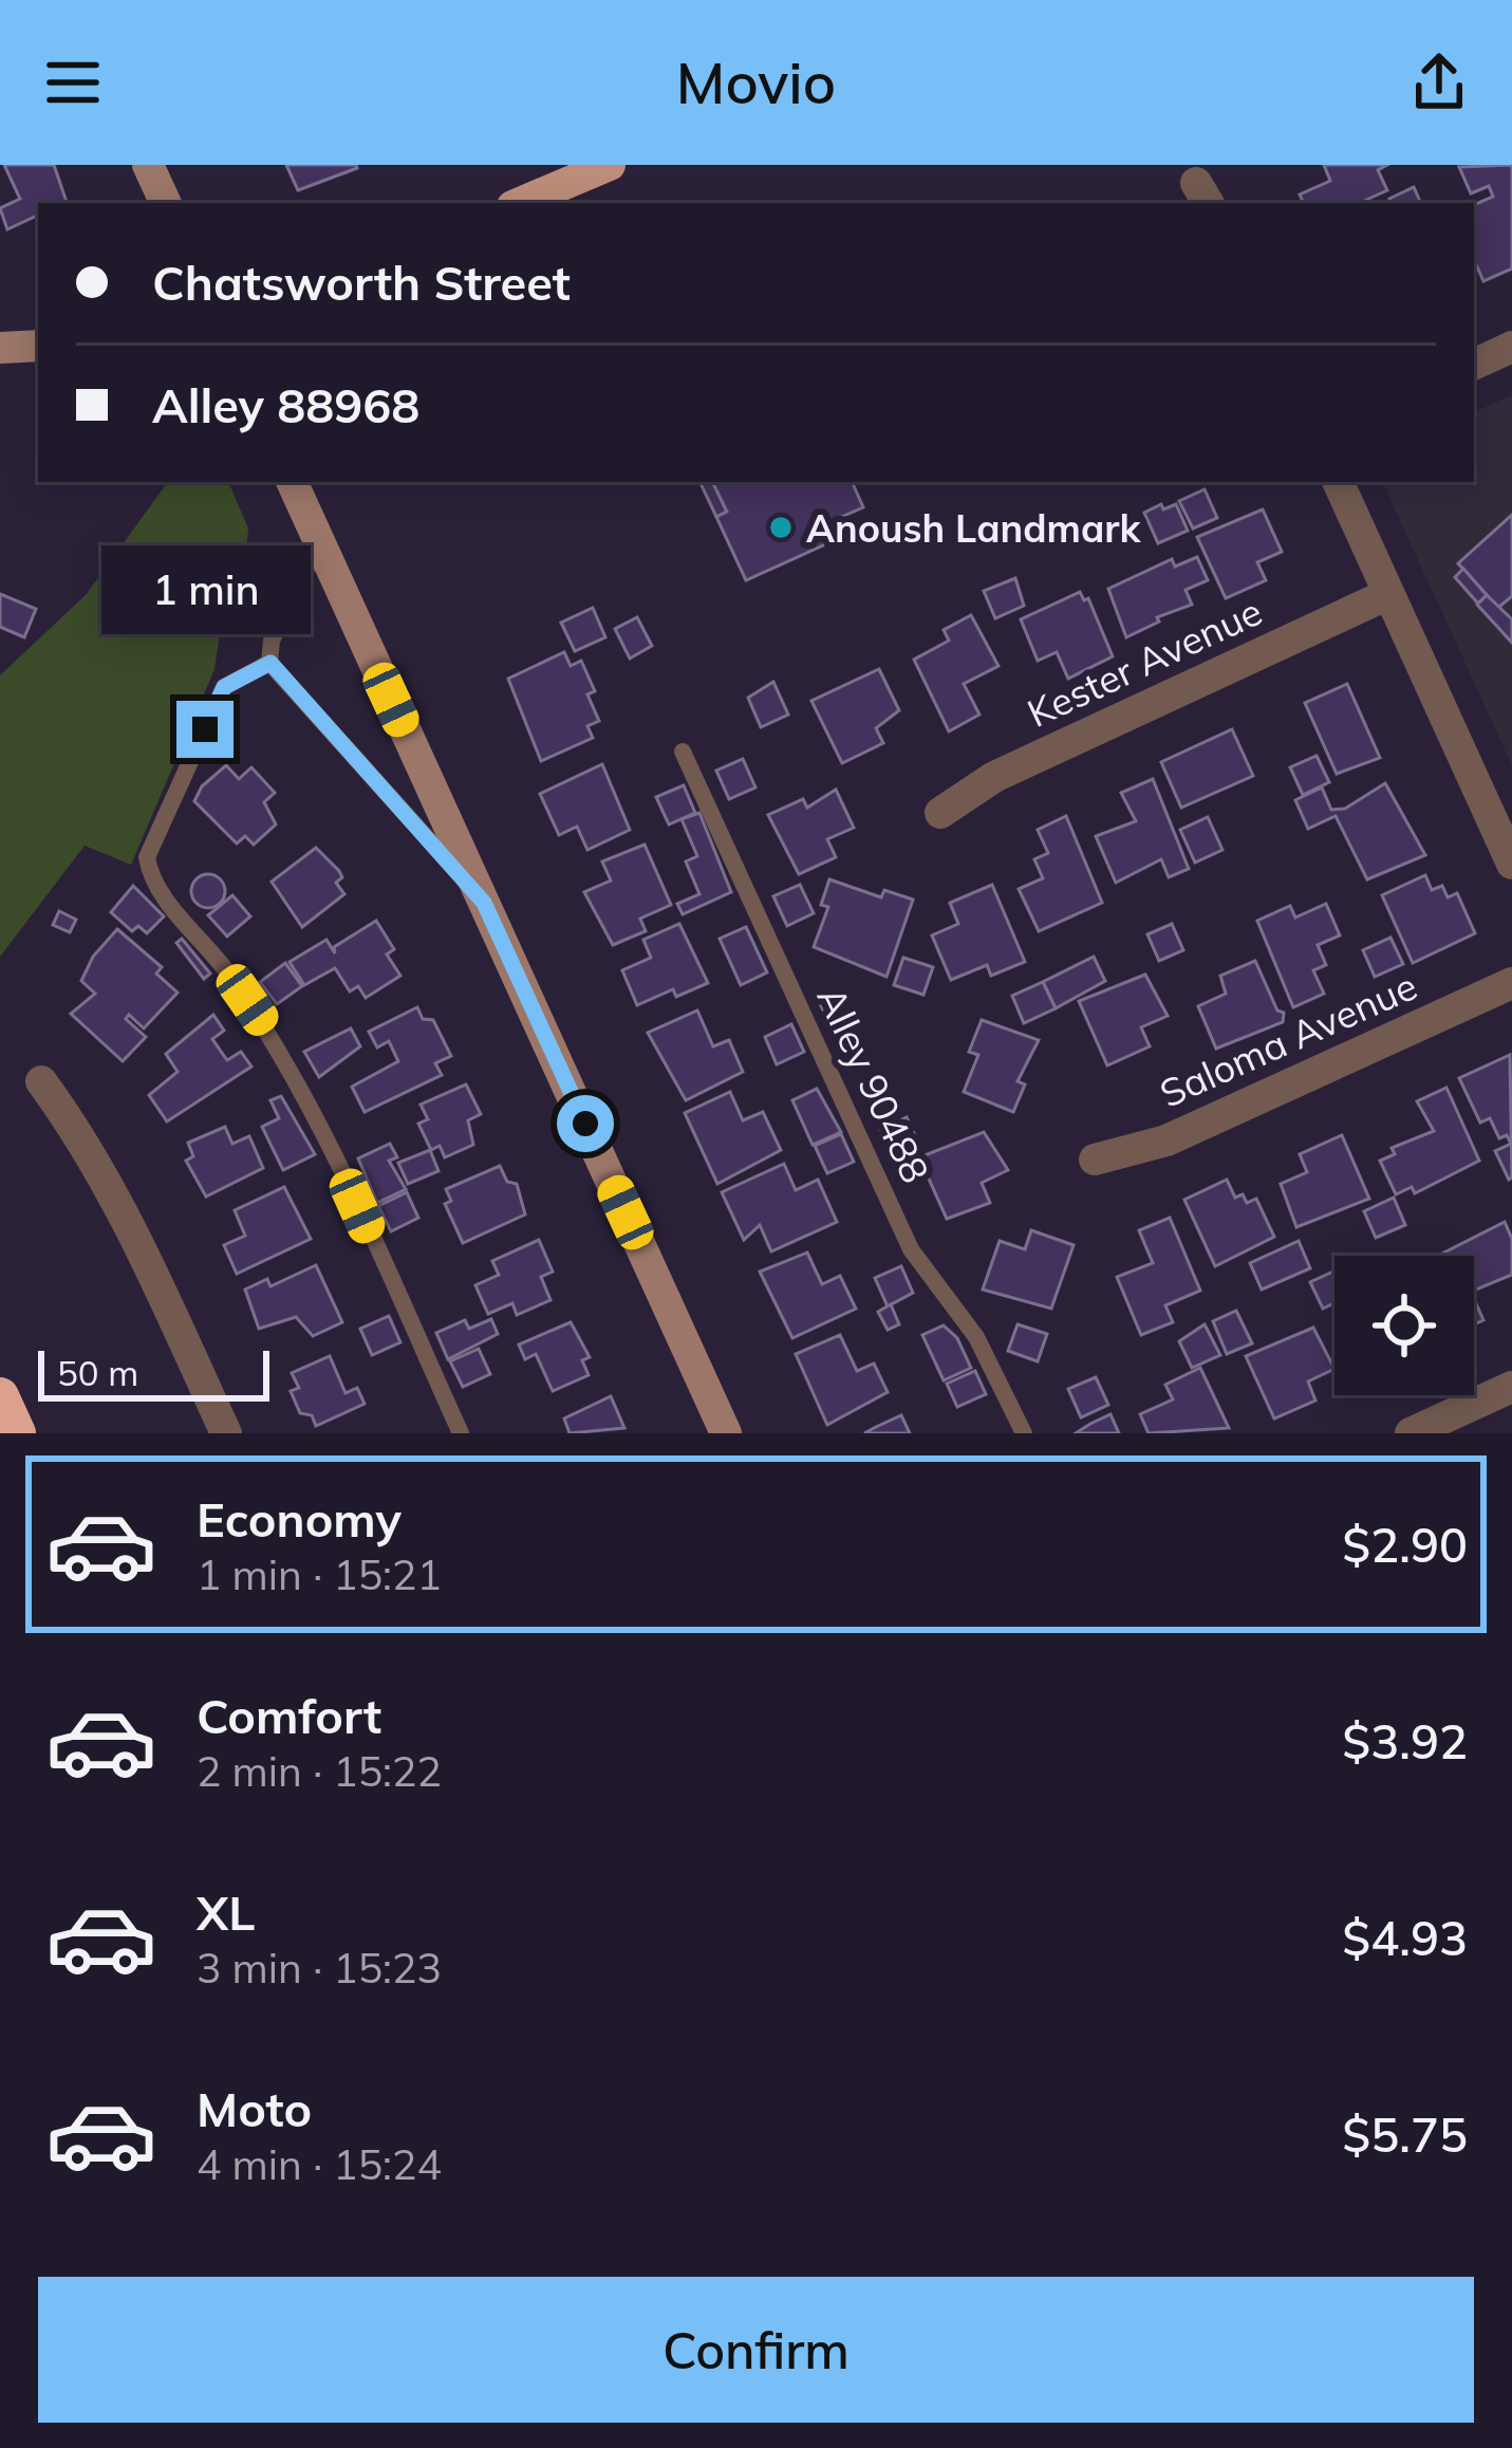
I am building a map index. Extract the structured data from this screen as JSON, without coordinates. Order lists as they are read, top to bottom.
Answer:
{
  "streets": {
    "street": ["Kester Avenue", "Saloma Avenue"],
    "lane": ["Alley 90488"]
  },
  "places": ["Anoush Landmark"],
  "scale_bar": "50 m",
  "page": {
    "header": "Movio",
    "banner": ["Chatsworth Street", "Alley 88968"],
    "bubble": "1 min",
    "scale": "50 m",
    "list": [
      {
        "name": "Economy",
        "note": "1 min · 15:21",
        "value": "$2.90"
      },
      {
        "name": "Comfort",
        "note": "2 min · 15:22",
        "value": "$3.92"
      },
      {
        "name": "XL",
        "note": "3 min · 15:23",
        "value": "$4.93"
      },
      {
        "name": "Moto",
        "note": "4 min · 15:24",
        "value": "$5.75"
      }
    ],
    "buttons": "Confirm"
  }
}
